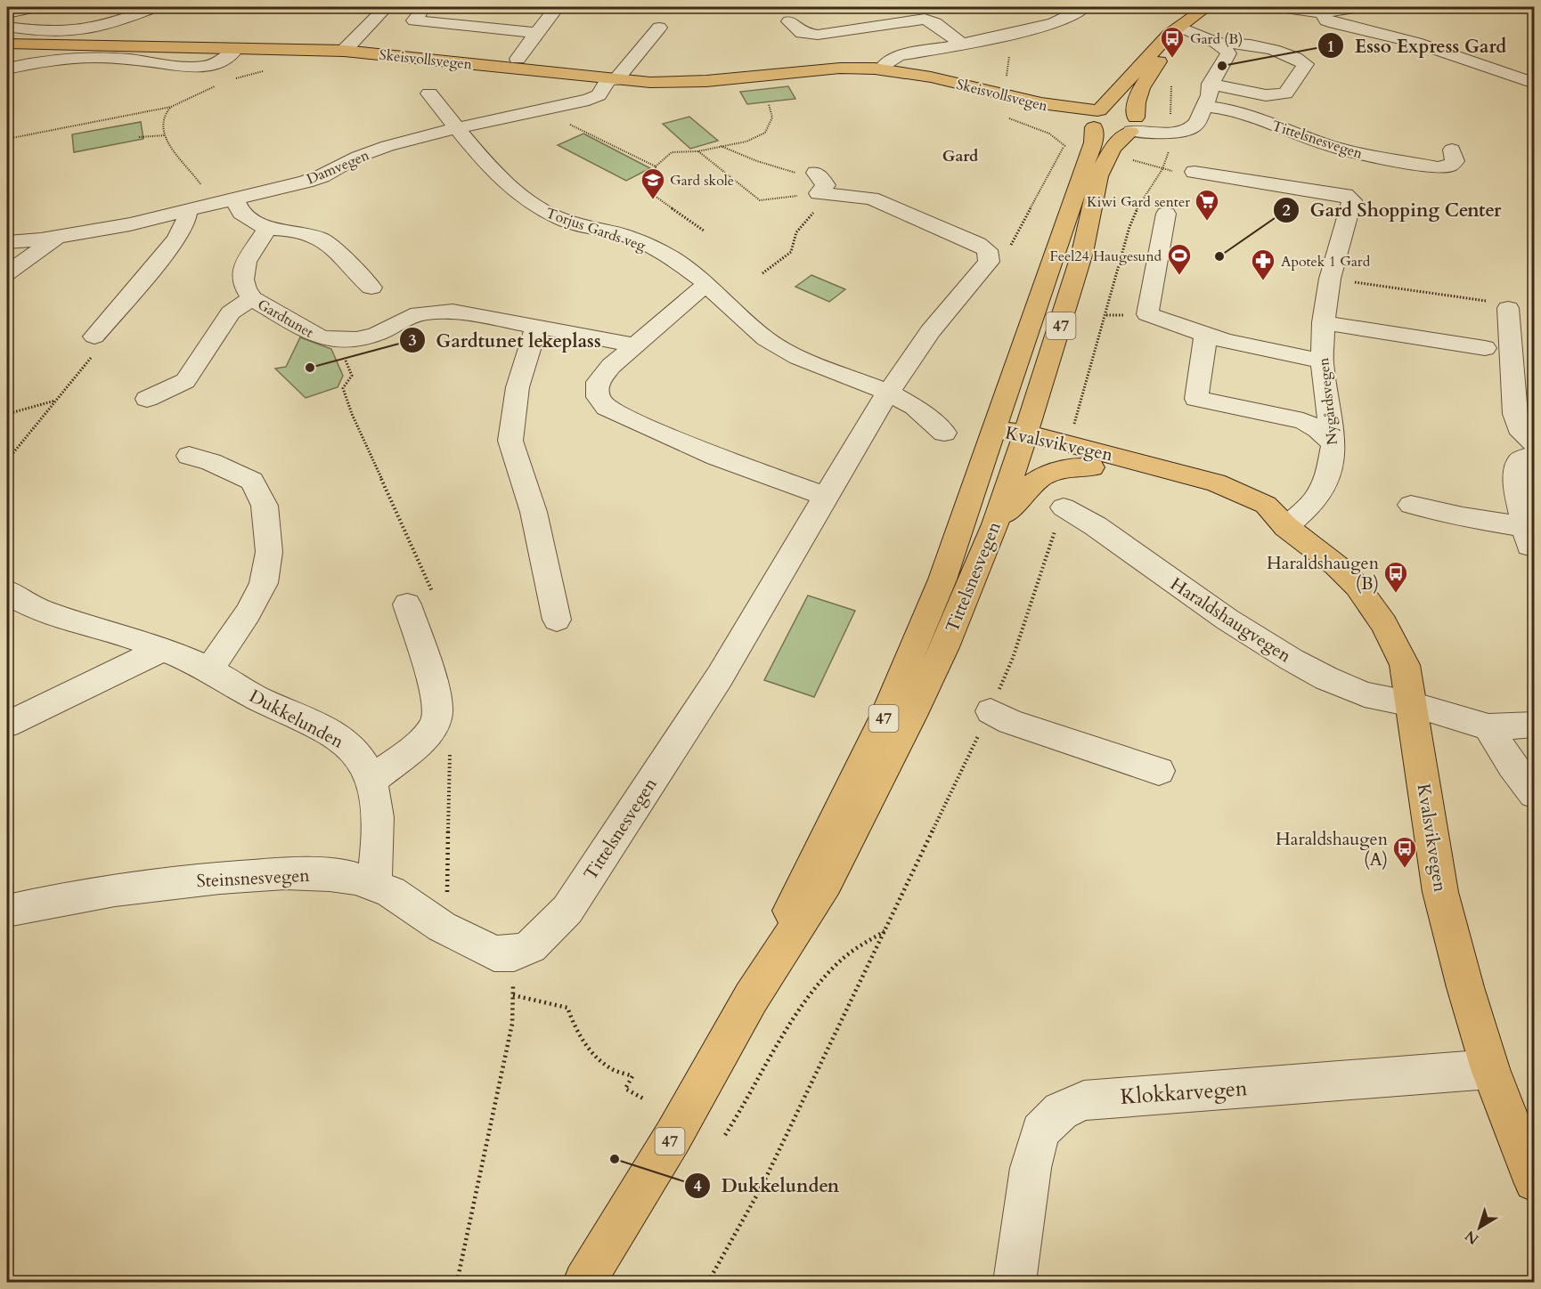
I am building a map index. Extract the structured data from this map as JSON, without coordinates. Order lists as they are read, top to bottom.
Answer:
{
  "streets": {
    "main road": [
      "Skeisvollsvegen",
      "Tittelsnesvegen",
      "47",
      "Kvalsvikvegen"
    ],
    "street": [
      "Damvegen",
      "Torjus Gards veg",
      "Gardtunet",
      "Nygårdsvegen",
      "Haraldshaugvegen",
      "Dukkelunden",
      "Steinsnesvegen",
      "Klokkarvegen"
    ]
  },
  "crossings": [
    ["Skeisvollsvegen", "Tittelsnesvegen"],
    ["Skeisvollsvegen", "Damvegen"],
    ["Tittelsnesvegen", "Torjus Gards veg"],
    ["Tittelsnesvegen", "47"],
    ["Tittelsnesvegen", "Kvalsvikvegen"],
    ["Tittelsnesvegen", "Steinsnesvegen"],
    ["Damvegen", "Torjus Gards veg"],
    ["47", "Kvalsvikvegen"],
    ["Nygårdsvegen", "Kvalsvikvegen"],
    ["Kvalsvikvegen", "Haraldshaugvegen"],
    ["Kvalsvikvegen", "Klokkarvegen"],
    ["Dukkelunden", "Steinsnesvegen"]
  ],
  "districts": ["Gard"],
  "places": {
    "bus stop": ["Gard (B)", "Haraldshaugen (B)", "Haraldshaugen (A)"],
    "other": [
      "Esso Express Gard",
      "Gard Shopping Center",
      "Gardtunet lekeplass",
      "Dukkelunden"
    ],
    "school or university": ["Gard skole"],
    "supermarket": ["Kiwi Gard senter"],
    "sports": ["Feel24 Haugesund"],
    "pharmacy": ["Apotek 1 Gard"]
  },
  "north": "bottom left"
}
